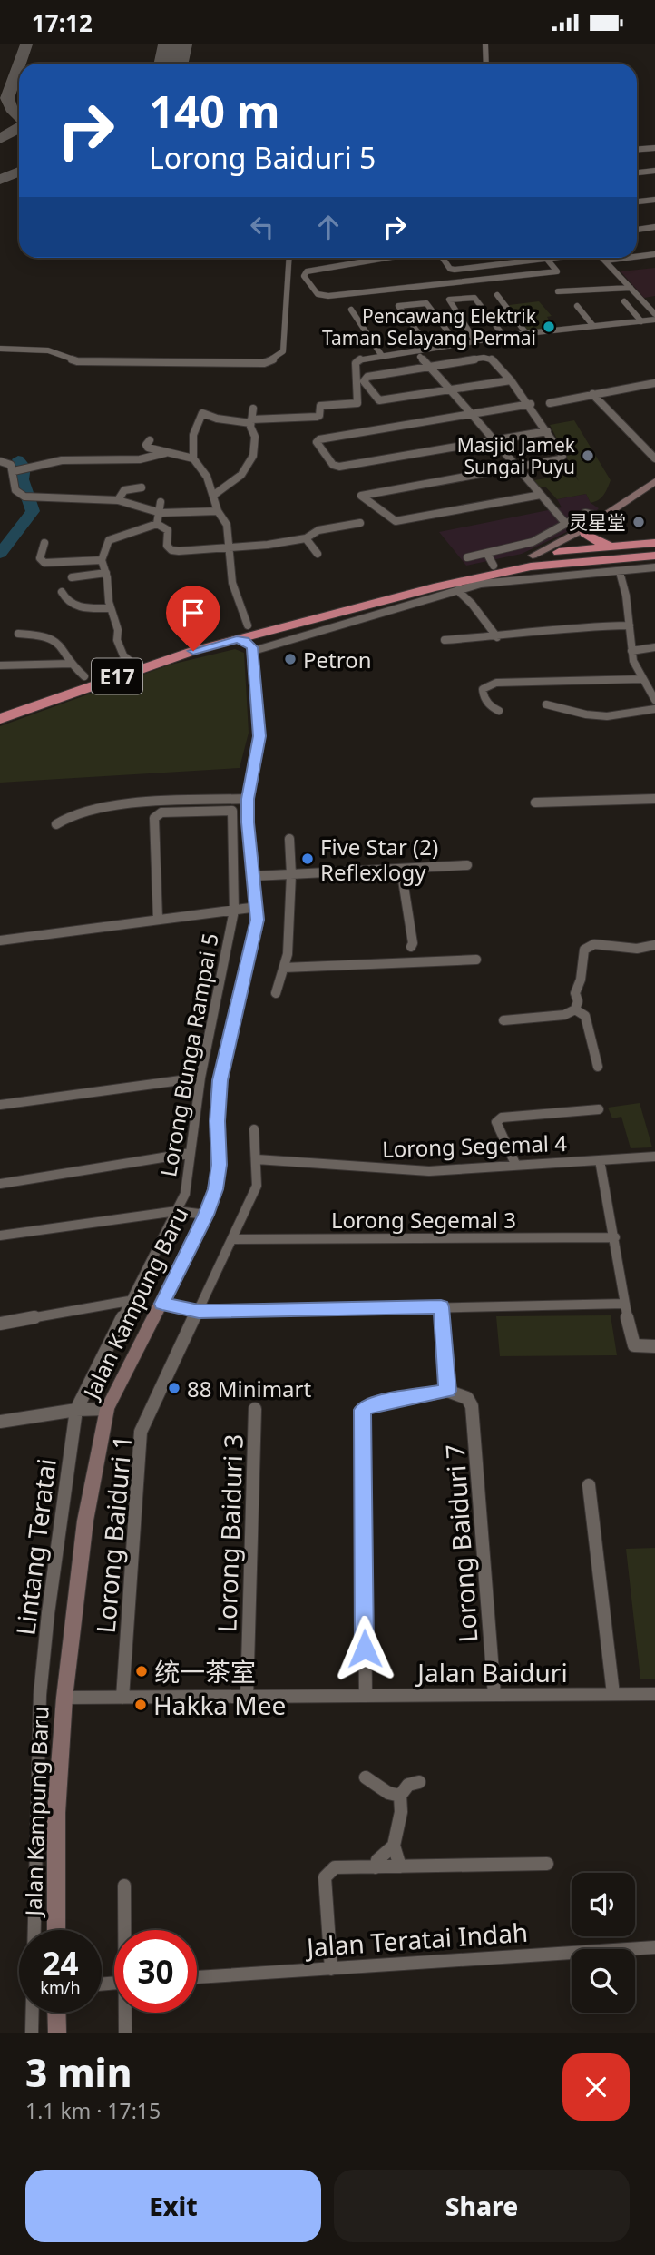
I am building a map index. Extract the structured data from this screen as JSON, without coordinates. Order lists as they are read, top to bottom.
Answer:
{
  "streets": {
    "highway": ["E17"],
    "street": [
      "Lorong Bunga Rampai 5",
      "Lorong Segemal 4",
      "Lorong Segemal 3",
      "Jalan Kampung Baru",
      "Lorong Baiduri 3",
      "Lorong Baiduri 1",
      "Lorong Baiduri 7",
      "Lintang Teratai",
      "Jalan Baiduri",
      "Jalan Teratai Indah"
    ]
  },
  "crossings": [
    ["Lorong Bunga Rampai 5", "Lintang Teratai"],
    ["Jalan Kampung Baru", "Jalan Baiduri"],
    ["Lorong Baiduri 3", "Jalan Baiduri"],
    ["Lorong Baiduri 1", "Jalan Baiduri"],
    ["Lorong Baiduri 7", "Jalan Baiduri"]
  ],
  "places": [
    "Pencawang Elektrik Taman Selayang Permai",
    "Masjid Jamek Sungai Puyu",
    "灵星堂",
    "Petron",
    "Five Star (2) Reflexlogy",
    "88 Minimart",
    "统一茶室",
    "Hakka Mee"
  ],
  "page": {
    "status": "17:12",
    "turn": ["140 m", "Lorong Baiduri 5"],
    "speed": "24 km/h",
    "limit": "30",
    "heading": ["3 min", "1.1 km · 17:15"],
    "buttons": ["Exit", "Share"]
  }
}
